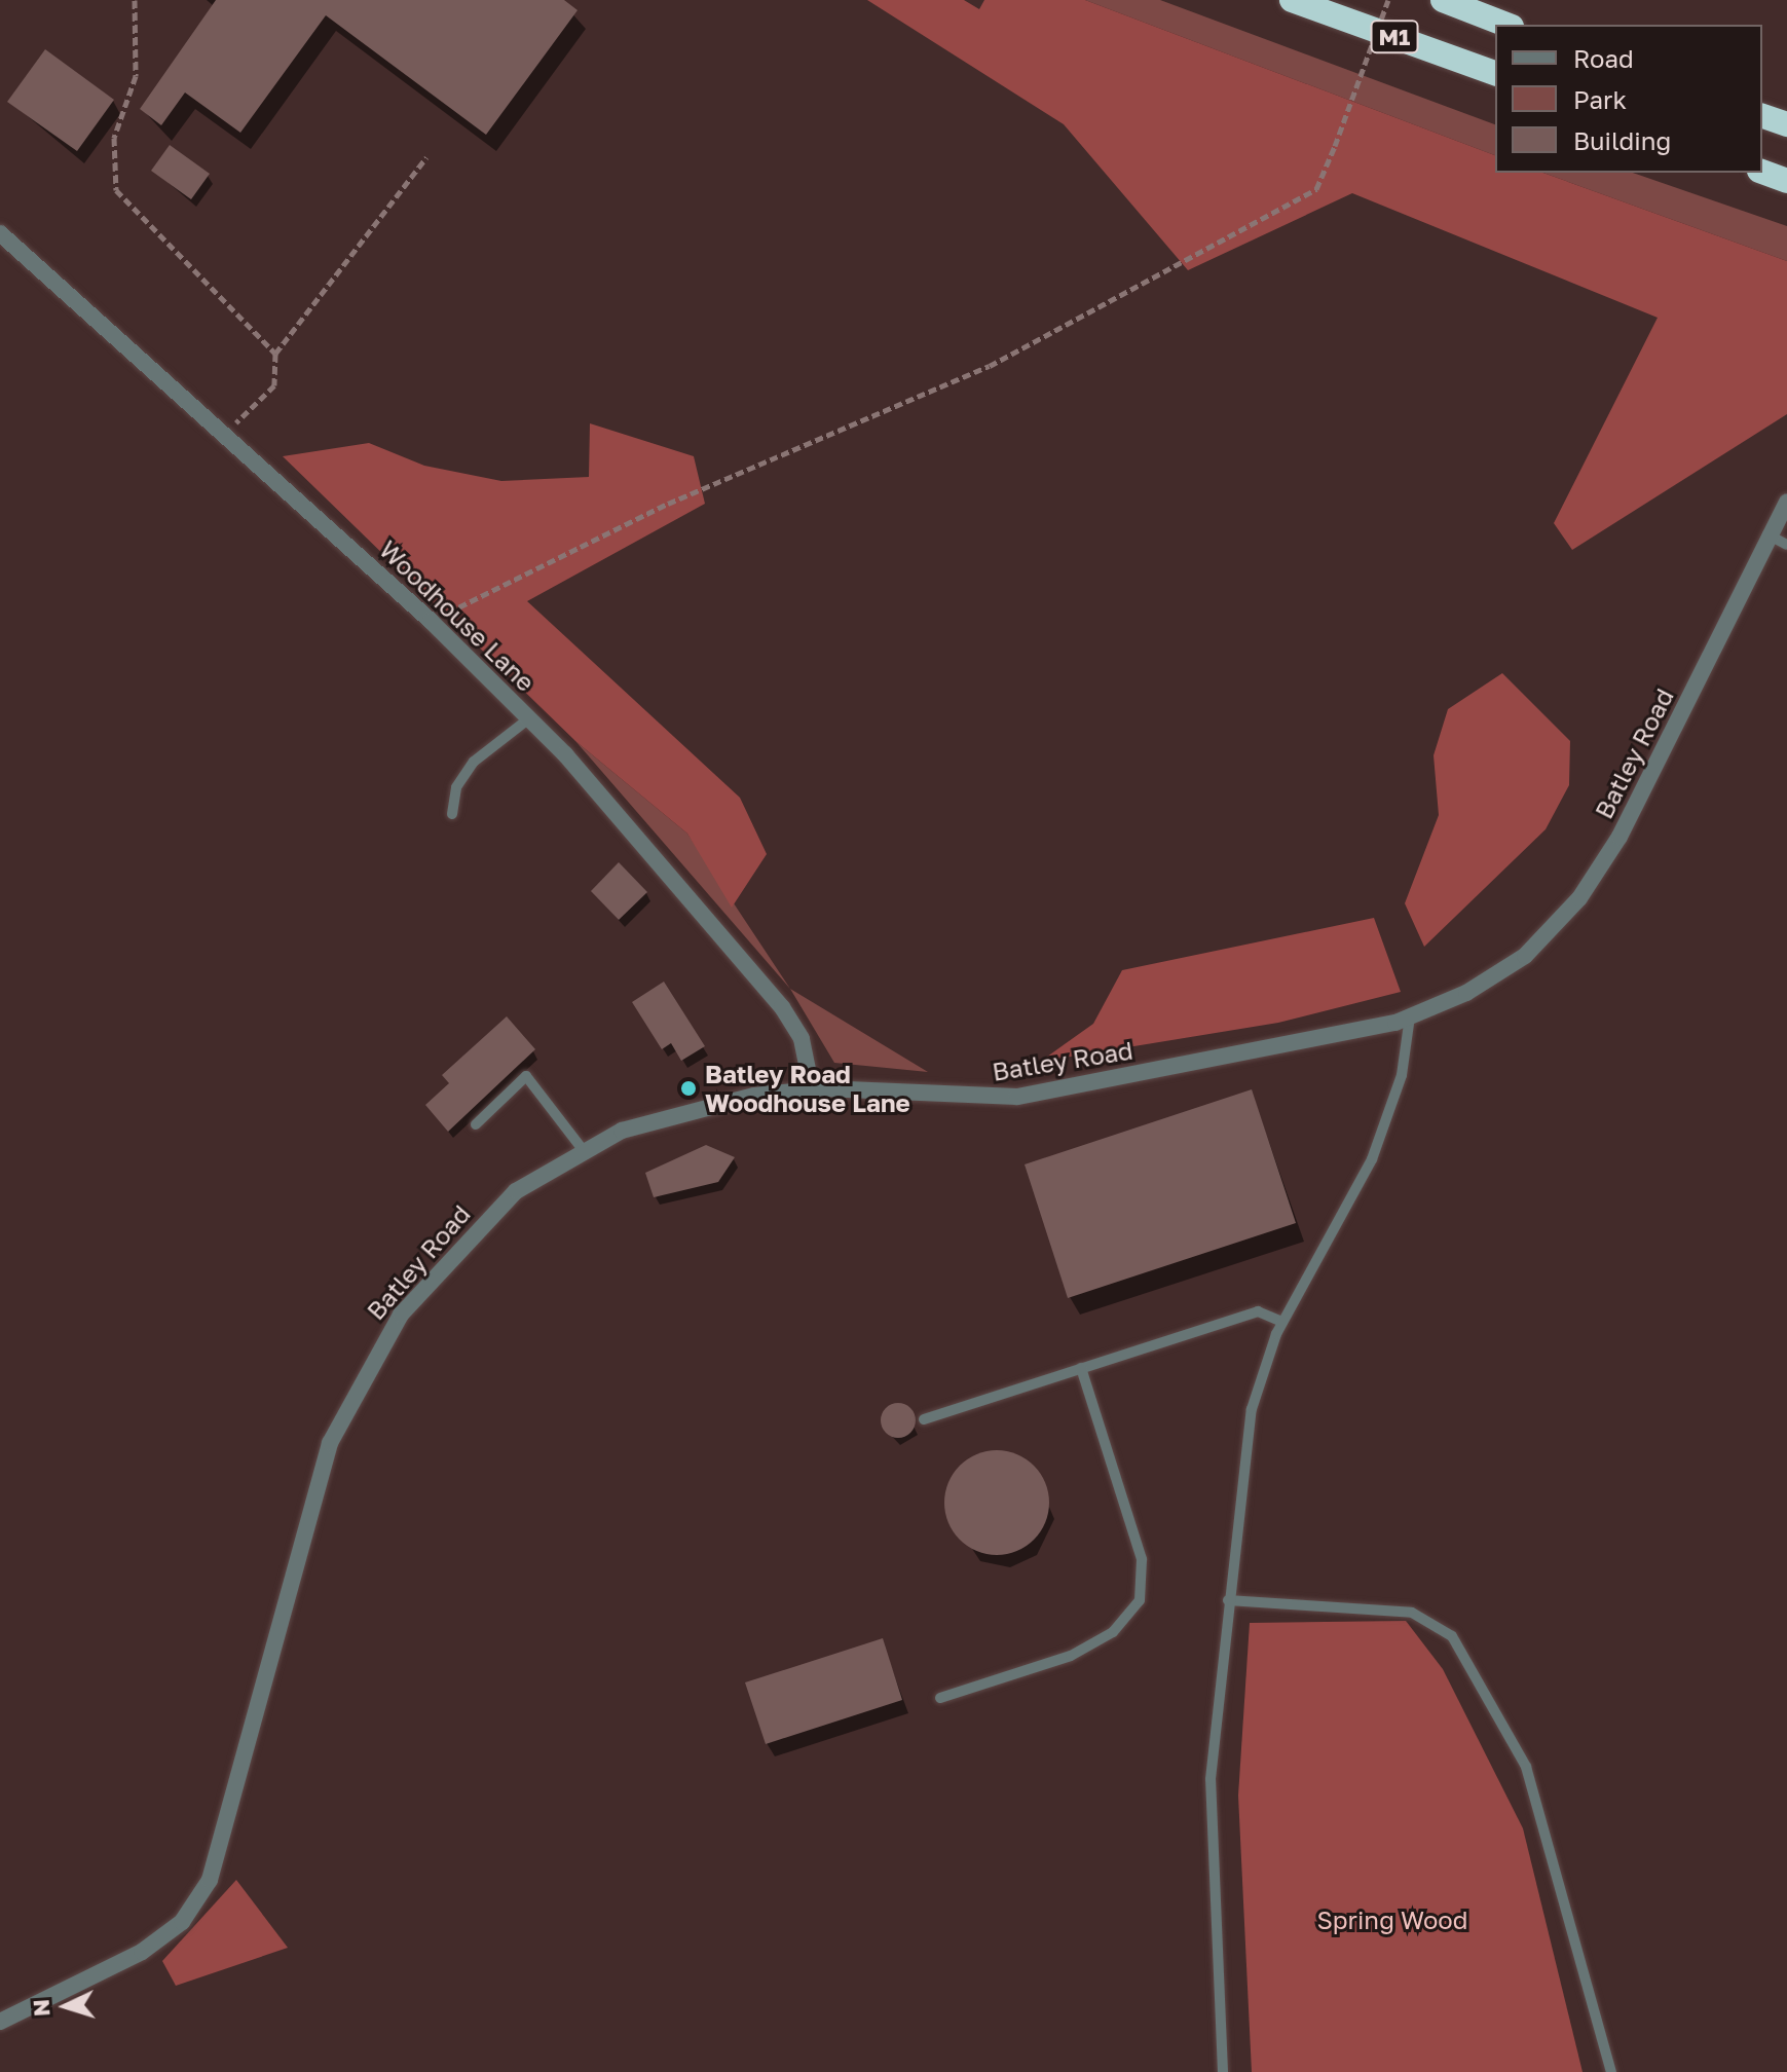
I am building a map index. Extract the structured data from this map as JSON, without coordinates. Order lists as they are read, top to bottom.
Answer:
{
  "streets": {
    "highway": ["M1"],
    "street": ["Woodhouse Lane", "Batley Road"]
  },
  "crossings": [
    ["Woodhouse Lane", "Batley Road"]
  ],
  "parks": ["Spring Wood"],
  "places": ["Batley Road Woodhouse Lane"],
  "legend": ["Road", "Park", "Building"],
  "north": "left"
}
